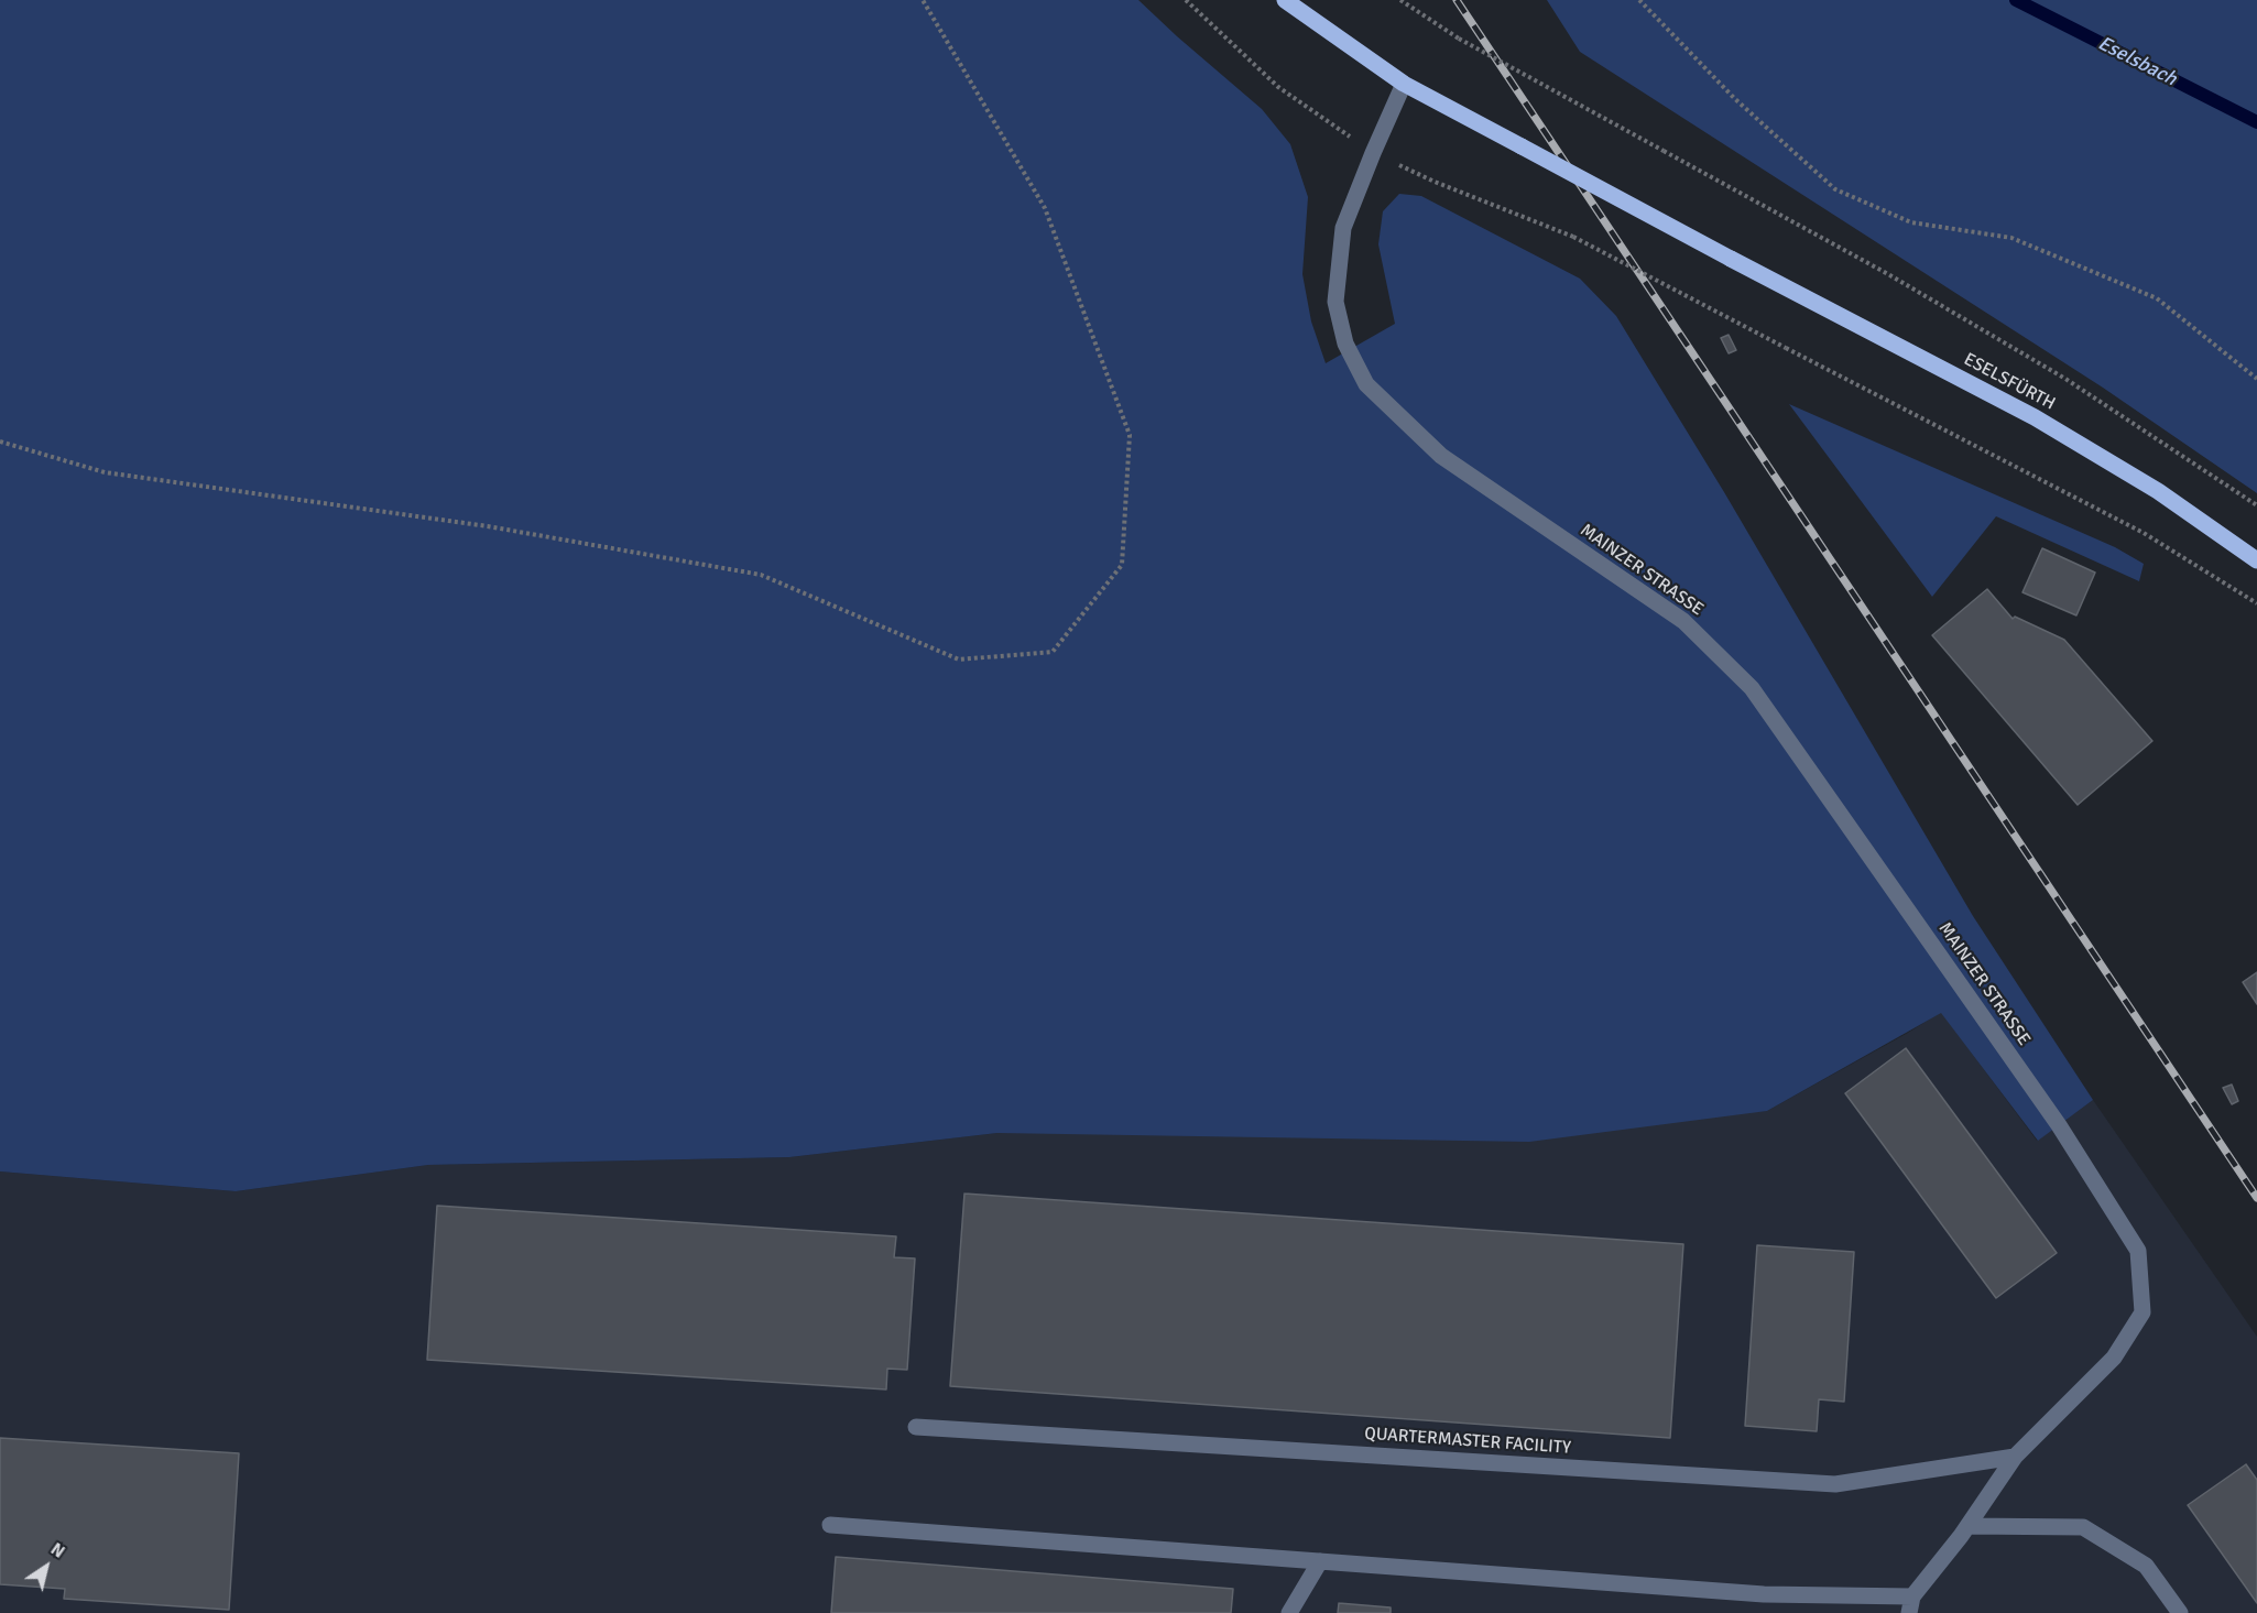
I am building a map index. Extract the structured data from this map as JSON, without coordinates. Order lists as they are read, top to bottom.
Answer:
{
  "streets": {
    "main road": ["ESELSFÜRTH"],
    "street": ["MAINZER STRASSE", "QUARTERMASTER FACILITY"]
  },
  "crossings": [
    ["ESELSFÜRTH", "MAINZER STRASSE"],
    ["MAINZER STRASSE", "QUARTERMASTER FACILITY"]
  ],
  "water": ["Eselsbach"],
  "north": "top right"
}
